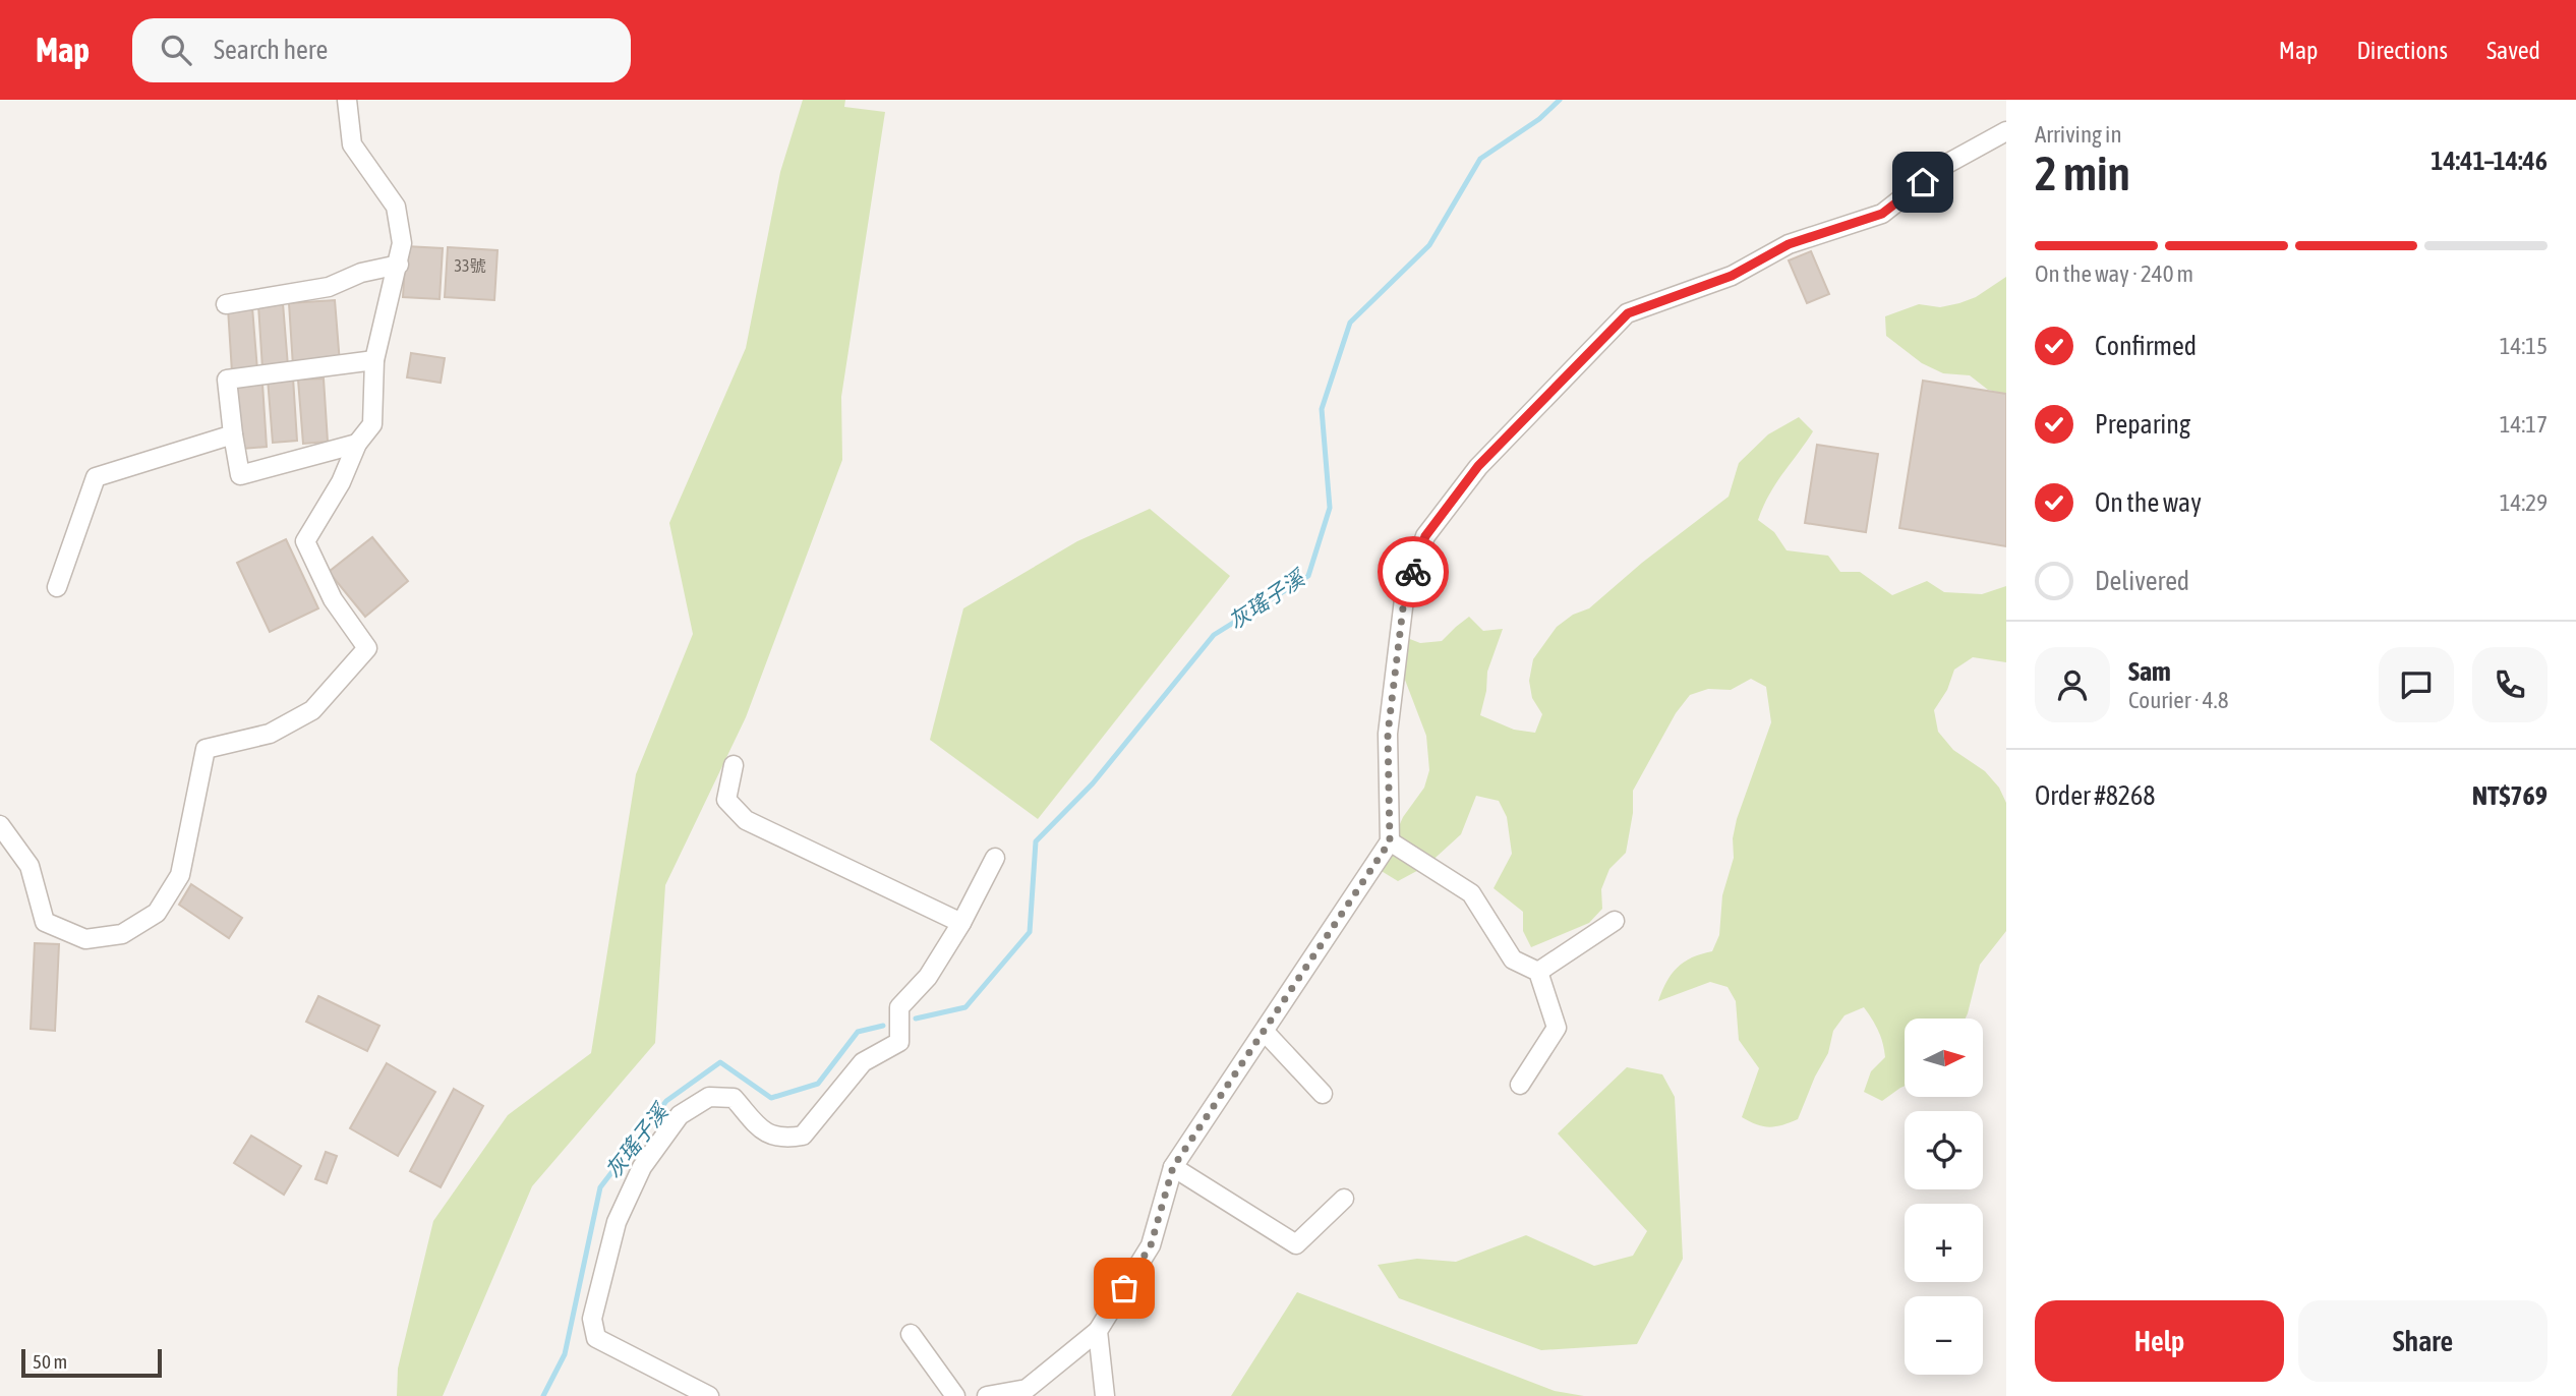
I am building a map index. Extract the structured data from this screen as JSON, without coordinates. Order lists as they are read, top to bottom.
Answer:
{
  "water": ["灰瑤子溪"],
  "house_numbers": ["33號"],
  "scale_bar": "50 m",
  "north": "right",
  "page": {
    "header": "Map",
    "search": "Search here",
    "nav": ["Map", "Directions", "Saved"],
    "heading": ["2 min", "Arriving in", "14:41–14:46"],
    "panel": [
      "Sam",
      "Courier · 4.8",
      "Order #8268",
      "NT$769"
    ],
    "bar": "On the way · 240 m",
    "list": [
      ["Confirmed", "14:15"],
      ["Preparing", "14:17"],
      ["On the way", "14:29"],
      "Delivered"
    ],
    "map_buttons": ["+", "−"],
    "buttons": ["Help", "Share"],
    "scale": "50 m"
  }
}
